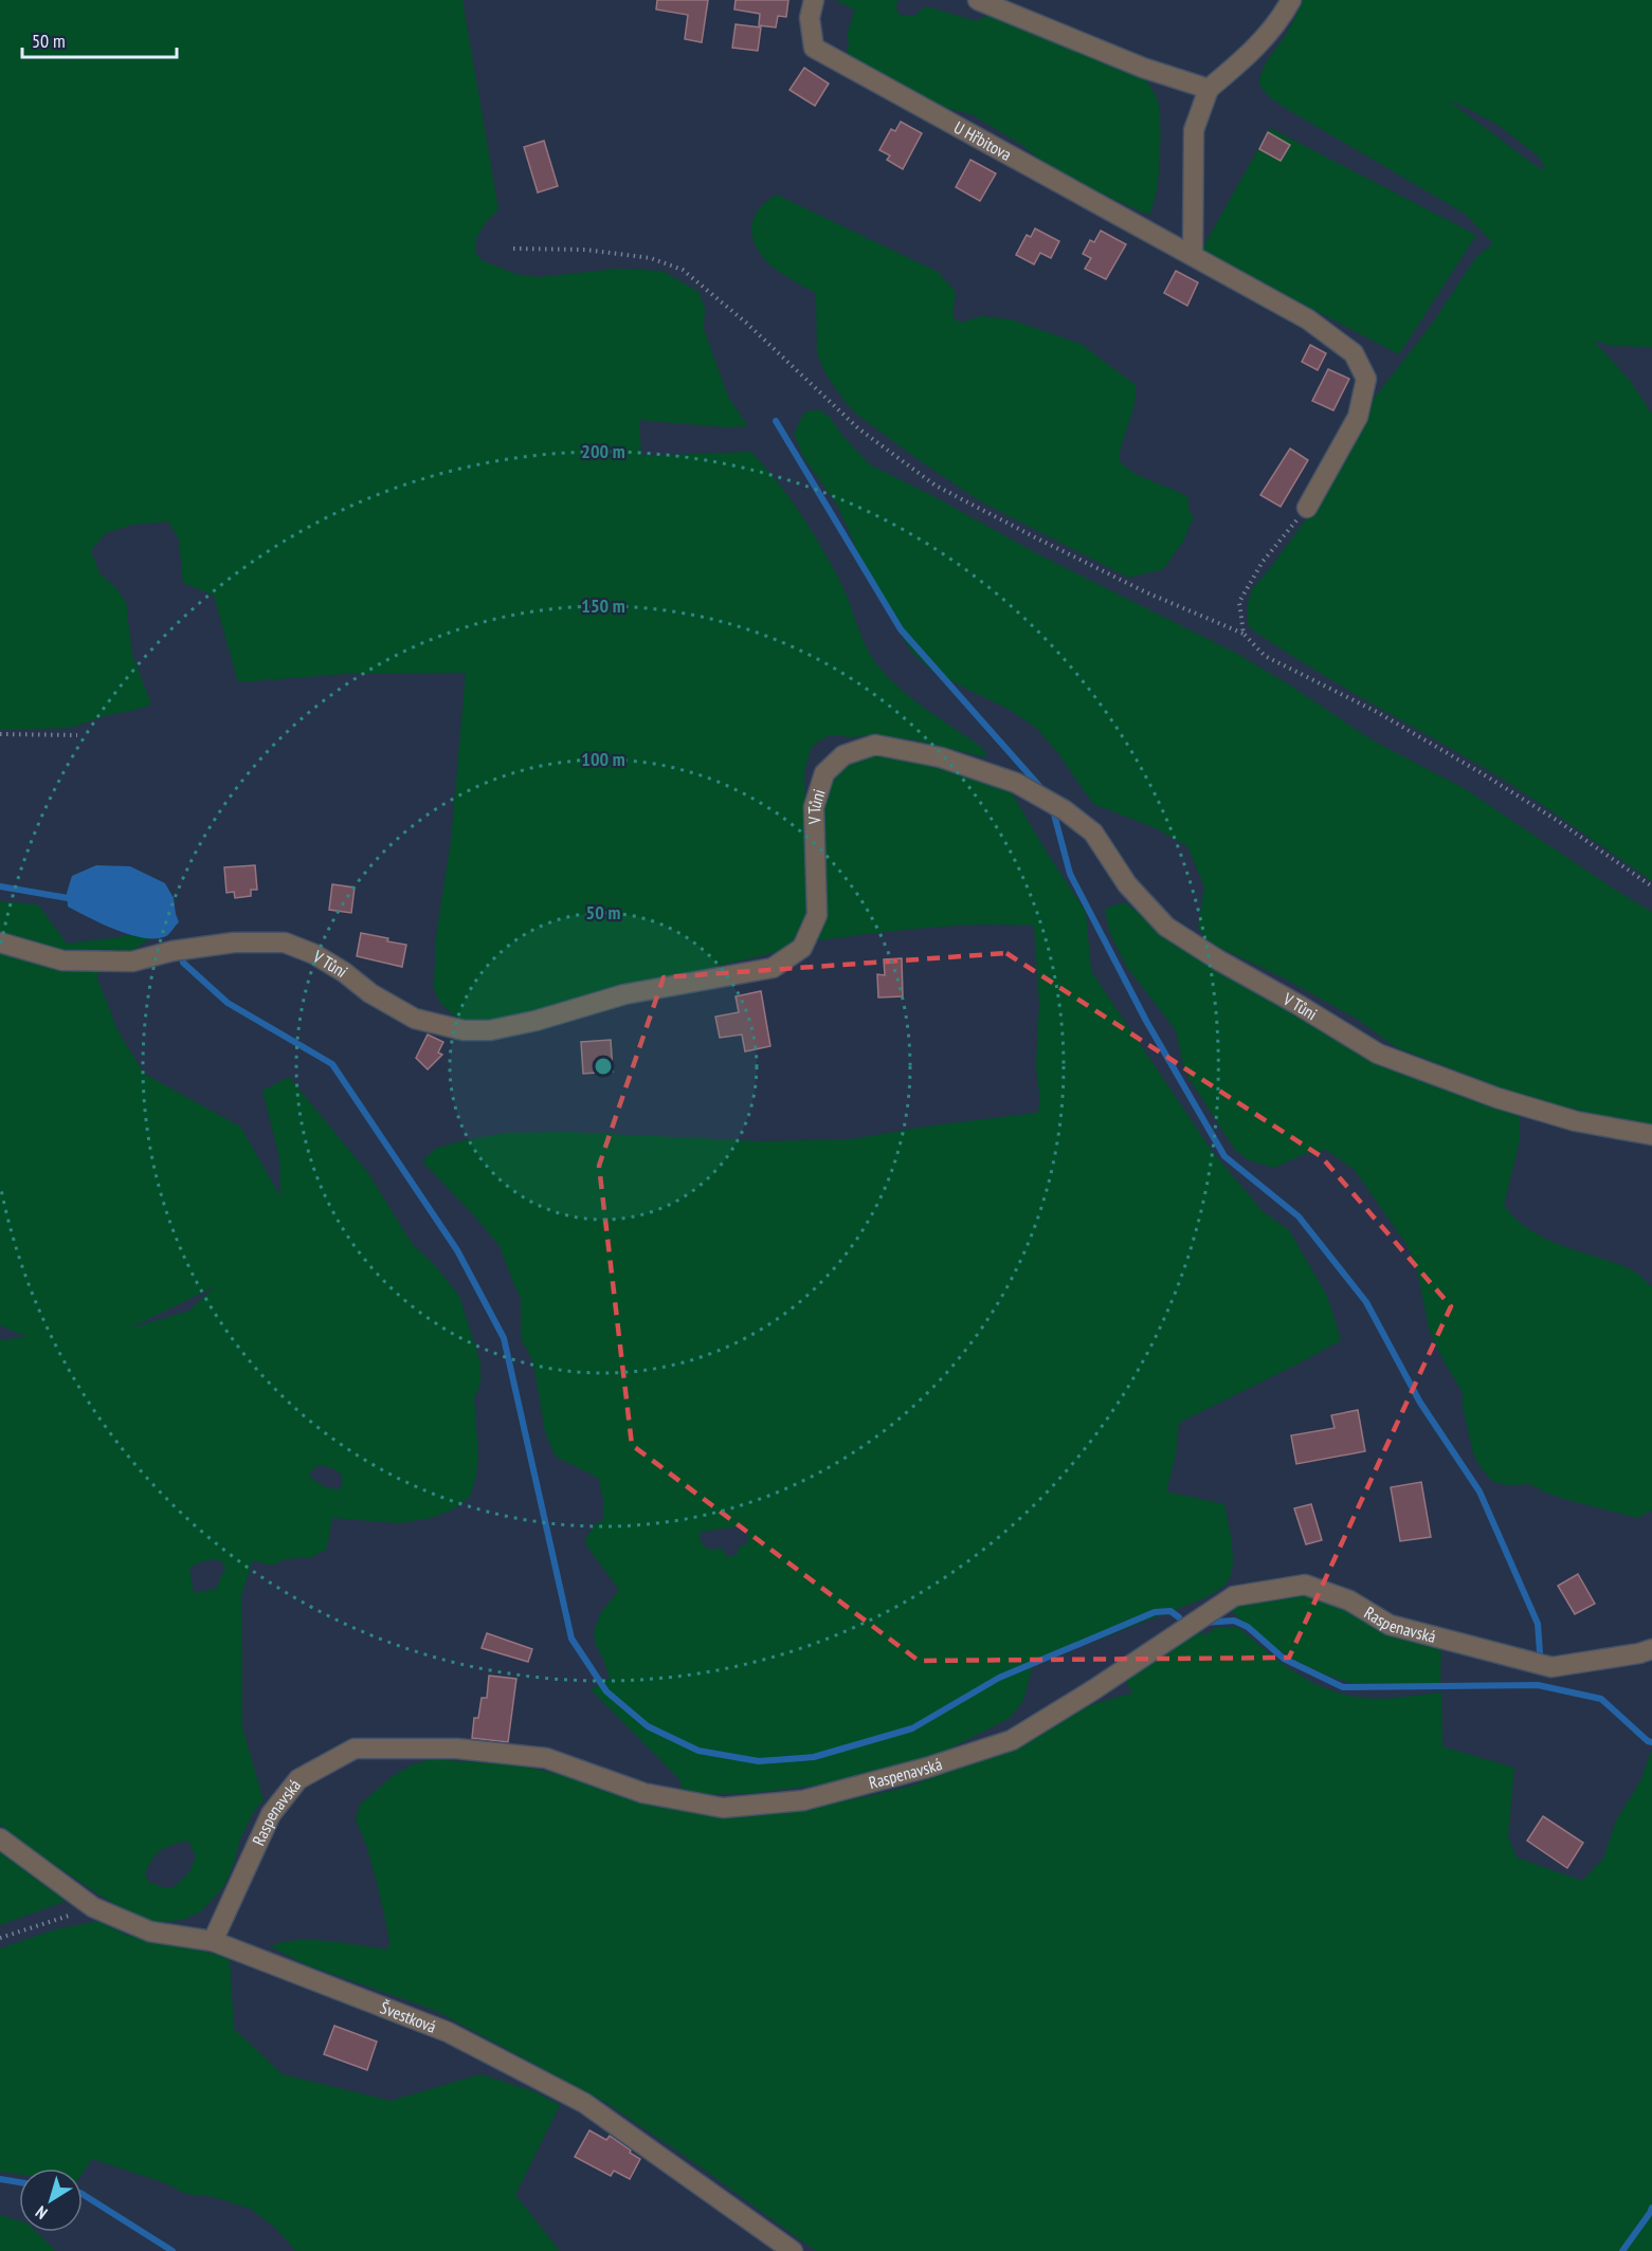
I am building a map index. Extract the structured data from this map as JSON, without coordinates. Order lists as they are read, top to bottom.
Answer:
{
  "streets": {
    "street": [
      "U Hřbitova",
      "V Tůni",
      "Raspenavská",
      "Švestková"
    ]
  },
  "crossings": [
    ["Raspenavská", "Švestková"]
  ],
  "scale_bar": "50 m",
  "north": "bottom left",
  "rings": [
    "200 m",
    "150 m",
    "100 m",
    "50 m"
  ]
}
